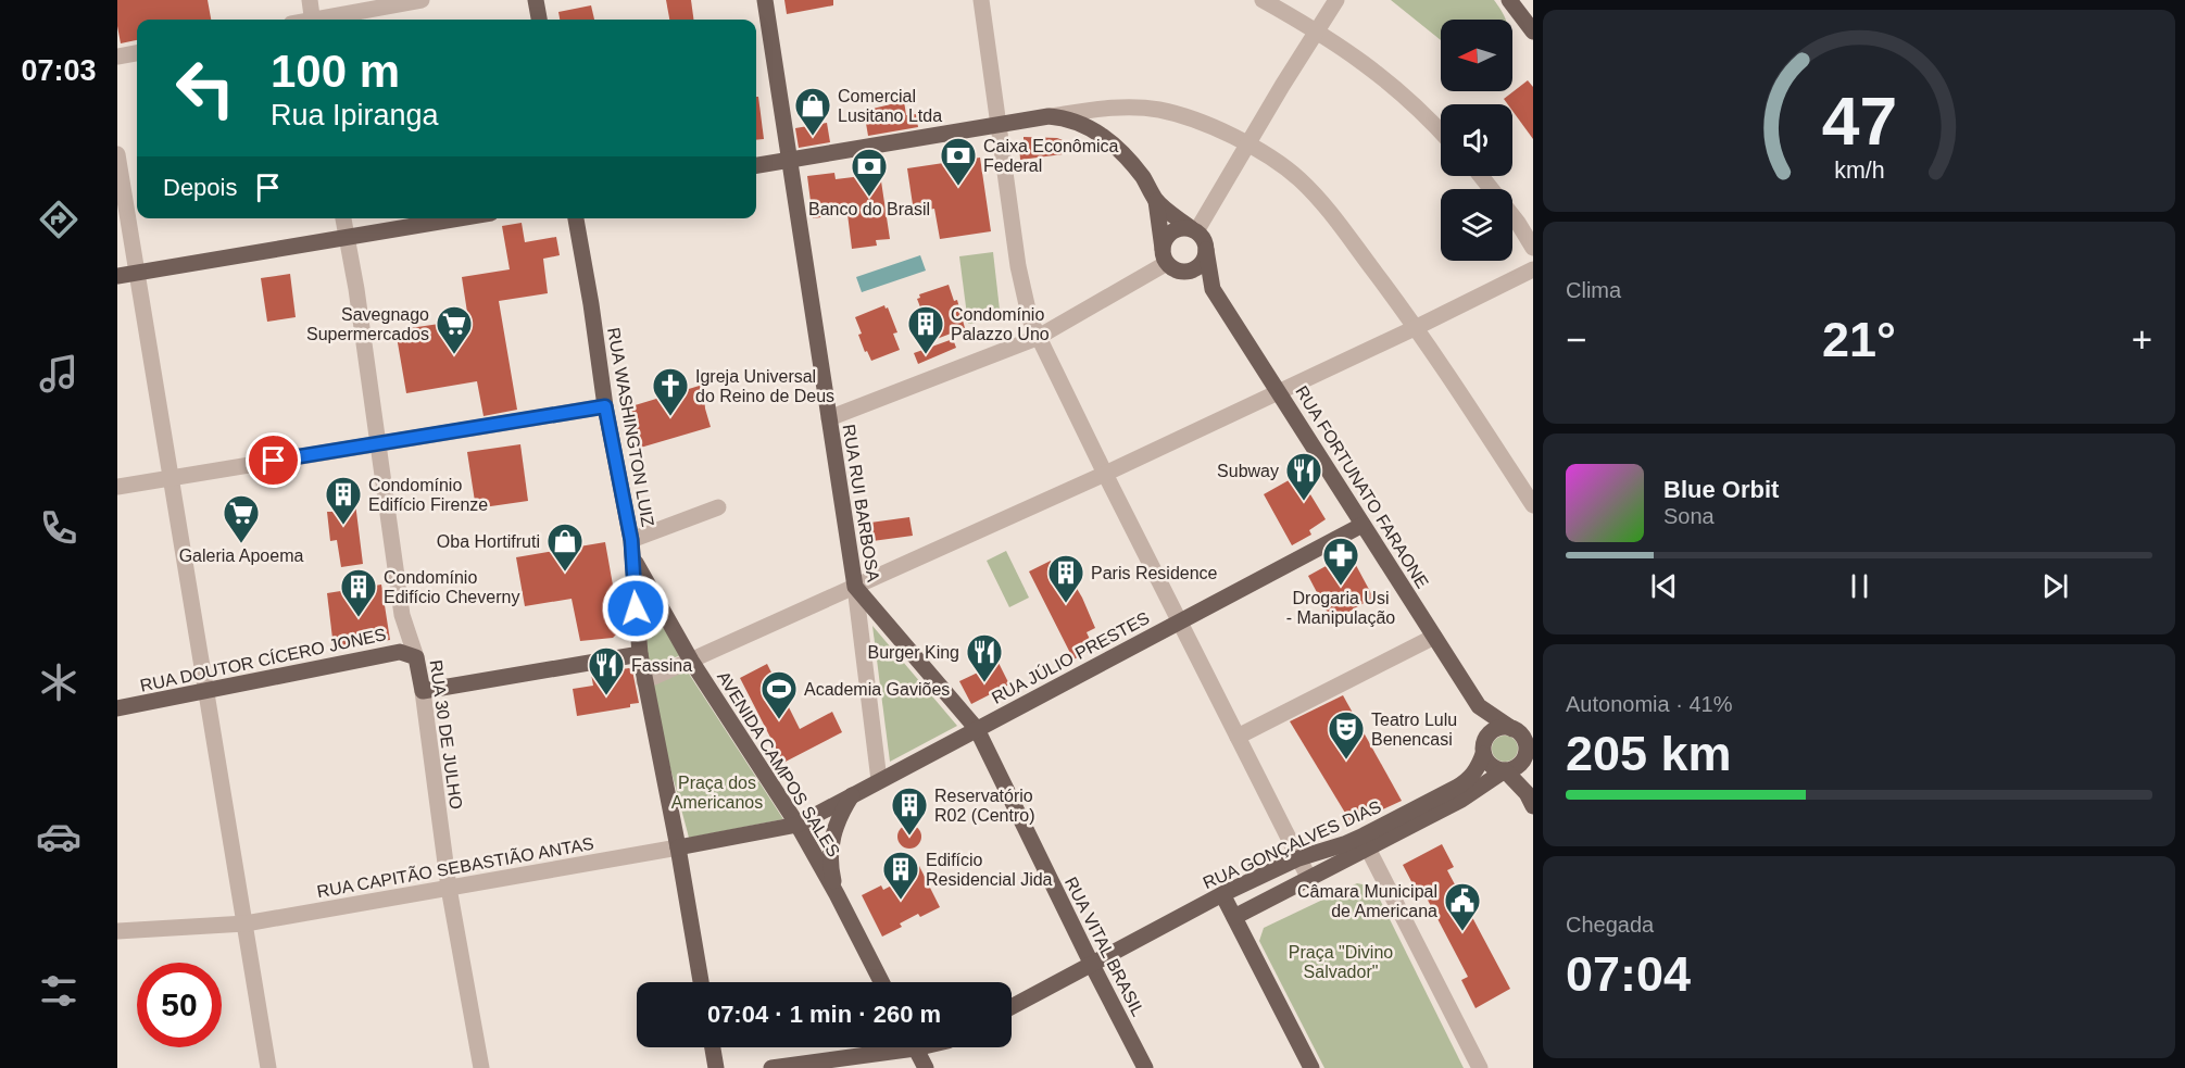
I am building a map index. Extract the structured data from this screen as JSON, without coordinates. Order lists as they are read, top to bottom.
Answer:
{
  "streets": {
    "main road": [
      "RUA WASHINGTON LUIZ",
      "RUA FORTUNATO FARAONE",
      "RUA RUI BARBOSA",
      "RUA JÚLIO PRESTES",
      "RUA DOUTOR CÍCERO JONES",
      "RUA 30 DE JULHO",
      "AVENIDA CAMPOS SALES",
      "RUA GONÇALVES DIAS",
      "RUA CAPITÃO SEBASTIÃO ANTAS",
      "RUA VITAL BRASIL"
    ]
  },
  "crossings": [
    ["RUA WASHINGTON LUIZ", "AVENIDA CAMPOS SALES"],
    ["RUA WASHINGTON LUIZ", "RUA CAPITÃO SEBASTIÃO ANTAS"],
    ["RUA FORTUNATO FARAONE", "RUA JÚLIO PRESTES"],
    ["RUA FORTUNATO FARAONE", "RUA GONÇALVES DIAS"],
    ["RUA RUI BARBOSA", "RUA JÚLIO PRESTES"],
    ["RUA RUI BARBOSA", "RUA VITAL BRASIL"],
    ["RUA JÚLIO PRESTES", "AVENIDA CAMPOS SALES"],
    ["RUA JÚLIO PRESTES", "RUA CAPITÃO SEBASTIÃO ANTAS"],
    ["RUA JÚLIO PRESTES", "RUA VITAL BRASIL"],
    ["RUA DOUTOR CÍCERO JONES", "RUA 30 DE JULHO"],
    ["RUA 30 DE JULHO", "RUA CAPITÃO SEBASTIÃO ANTAS"],
    ["AVENIDA CAMPOS SALES", "RUA CAPITÃO SEBASTIÃO ANTAS"],
    ["RUA GONÇALVES DIAS", "RUA VITAL BRASIL"]
  ],
  "parks": ["Praça dos Americanos", "Praça \"Divino Salvador\""],
  "places": {
    "shop": ["Comercial Lusitano Ltda", "Oba Hortifruti"],
    "bank": ["Caixa Econômica Federal", "Banco do Brasil"],
    "supermarket": ["Savegnago Supermercados", "Galeria Apoema"],
    "building": [
      "Condomínio Palazzo Uno",
      "Condomínio Edifício Firenze",
      "Paris Residence",
      "Condomínio Edifício Cheverny",
      "Reservatório R02 (Centro)",
      "Edifício Residencial Jida"
    ],
    "church": ["Igreja Universal do Reino de Deus"],
    "restaurant": ["Subway", "Burger King", "Fassina"],
    "pharmacy": ["Drogaria Usi - Manipulação"],
    "sports": ["Academia Gaviões"],
    "theatre": ["Teatro Lulu Benencasi"],
    "public building": ["Câmara Municipal de Americana"]
  },
  "north": "left",
  "page": {
    "tabs": "07:03",
    "turn": ["100 m", "Rua Ipiranga"],
    "then": "Depois",
    "tile": [
      "Clima",
      ["Autonomia · 41%", "205 km"],
      ["Chegada", "07:04"]
    ],
    "heat": ["−", "21°", "+"],
    "song": ["Blue Orbit", "Sona"],
    "limit": "50",
    "trip": "07:04 · 1 min · 260 m",
    "gauge": ["47", "km/h"]
  }
}
